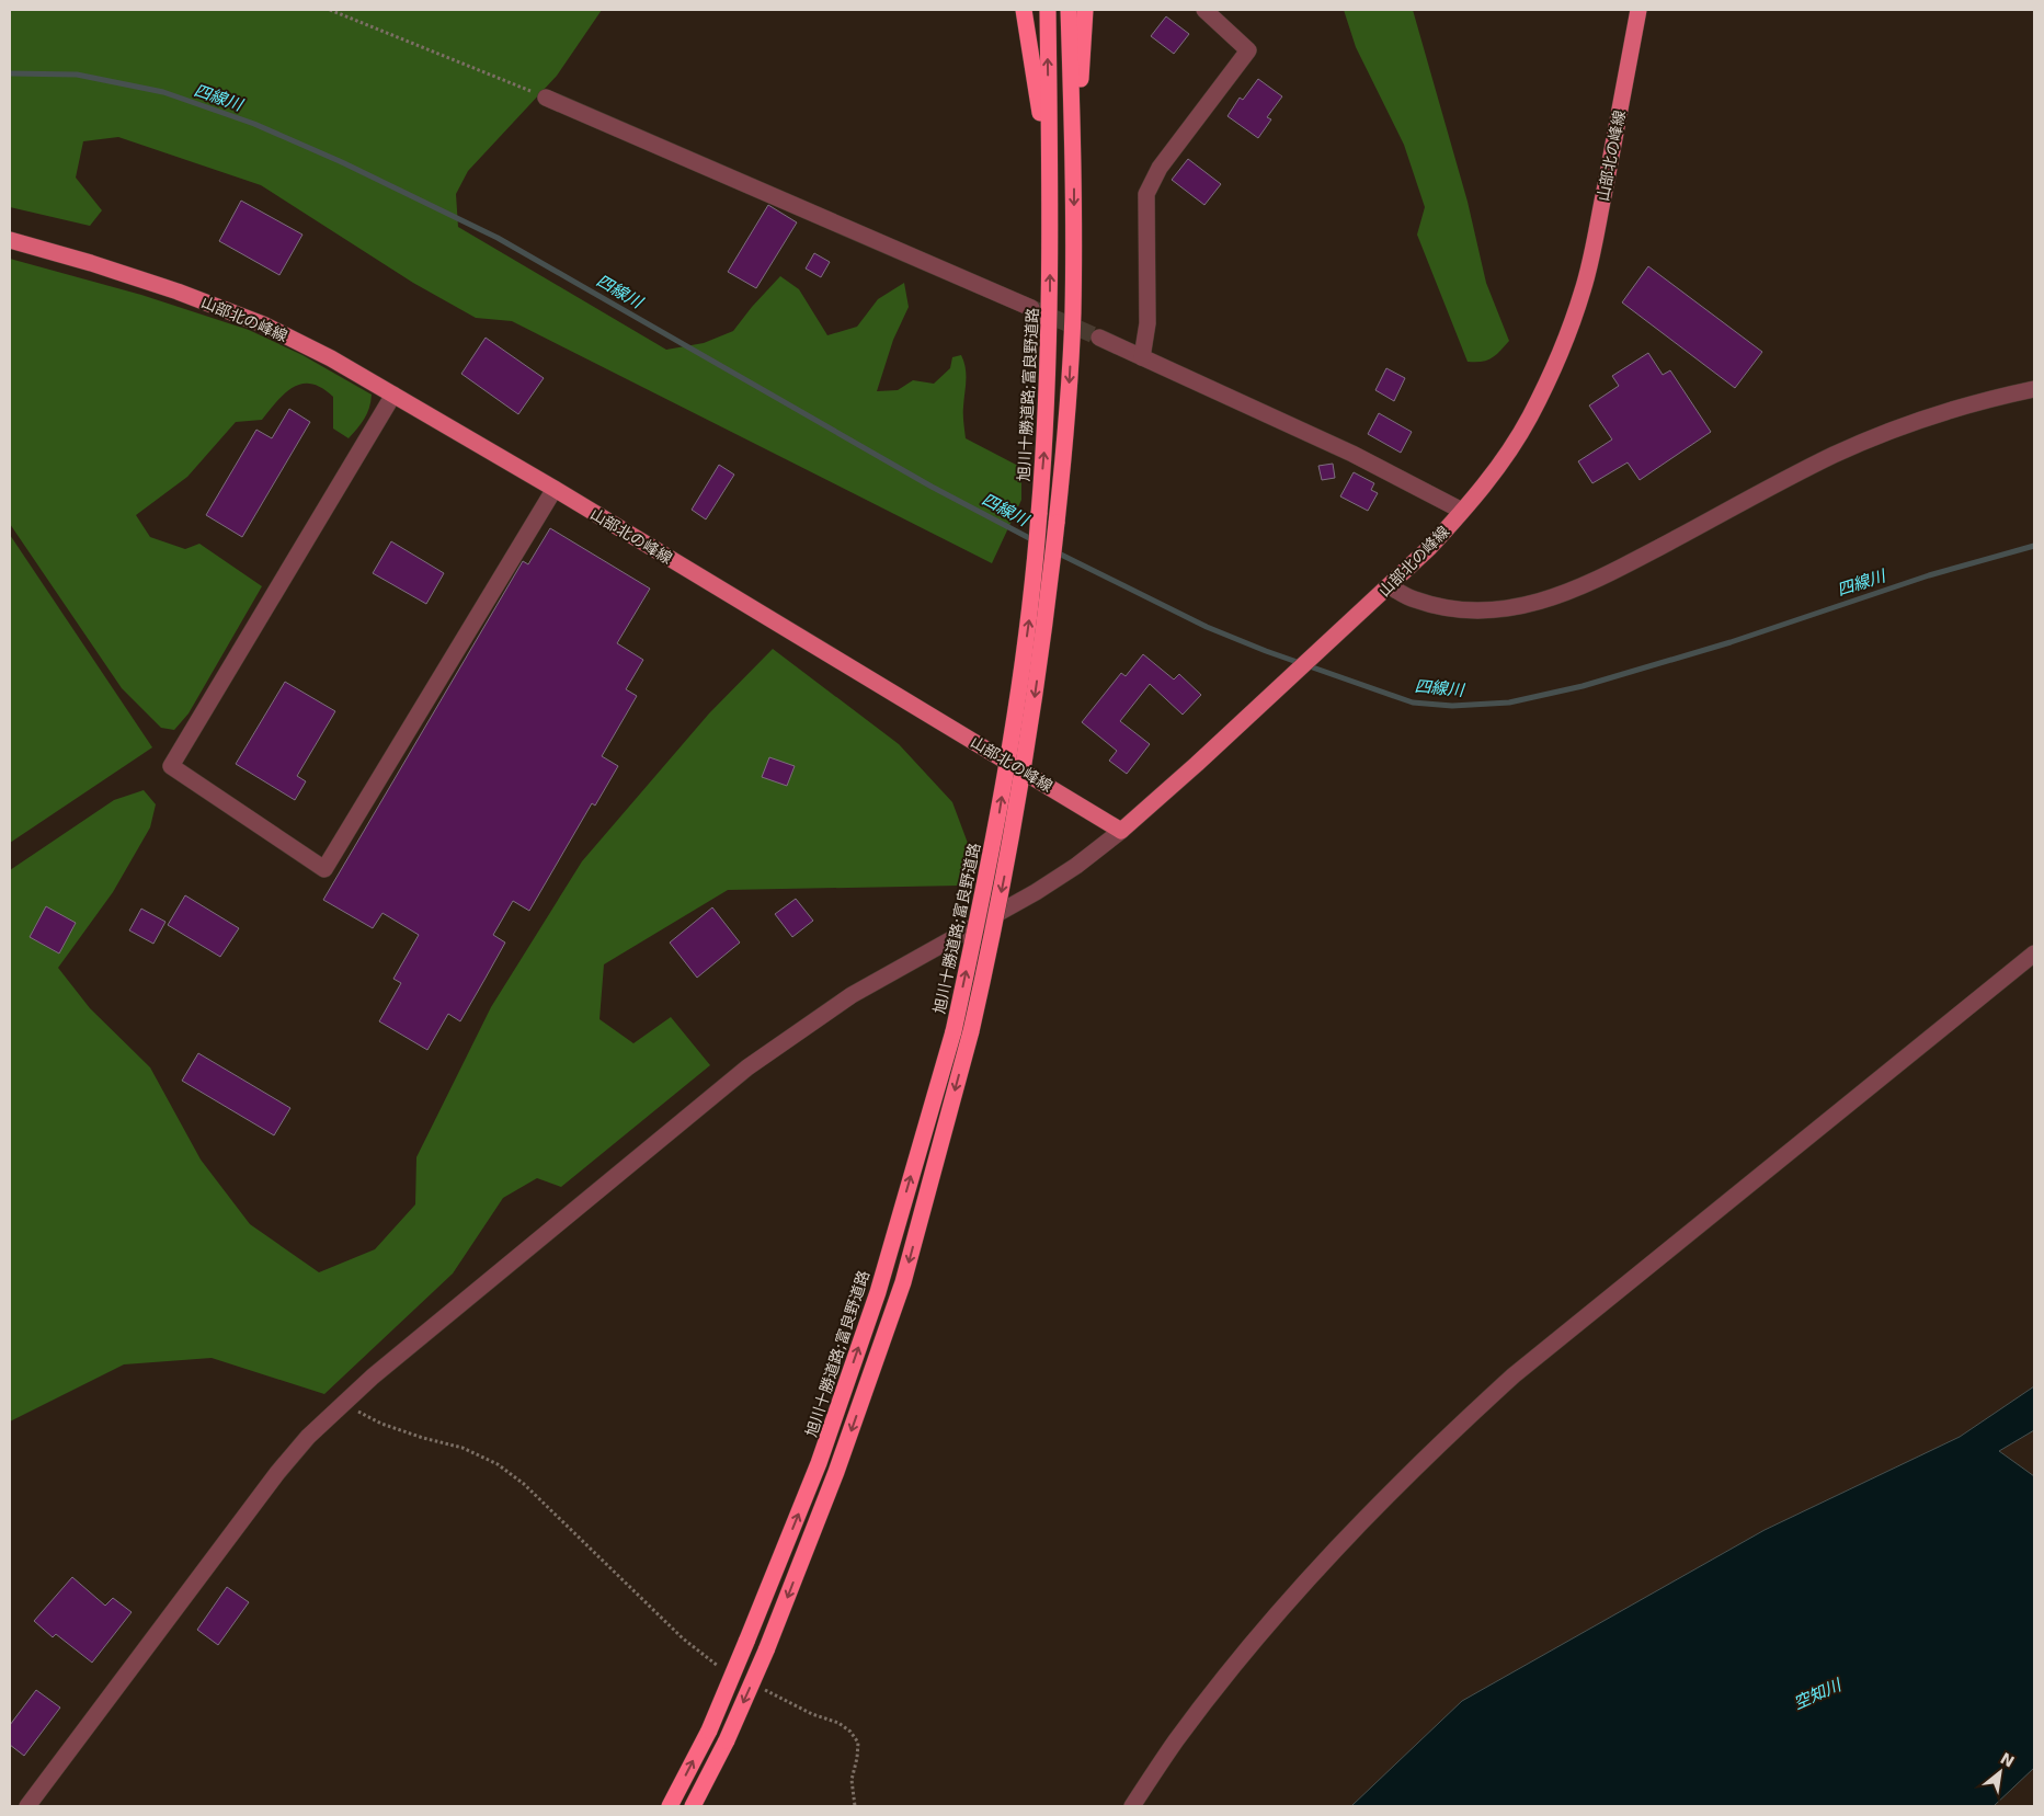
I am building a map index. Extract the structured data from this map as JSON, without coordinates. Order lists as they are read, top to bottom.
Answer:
{
  "streets": {
    "highway": ["旭川十勝道路;富良野道路"],
    "main road": ["山部北の峰線"]
  },
  "water": ["四線川", "空知川"],
  "north": "top right"
}
